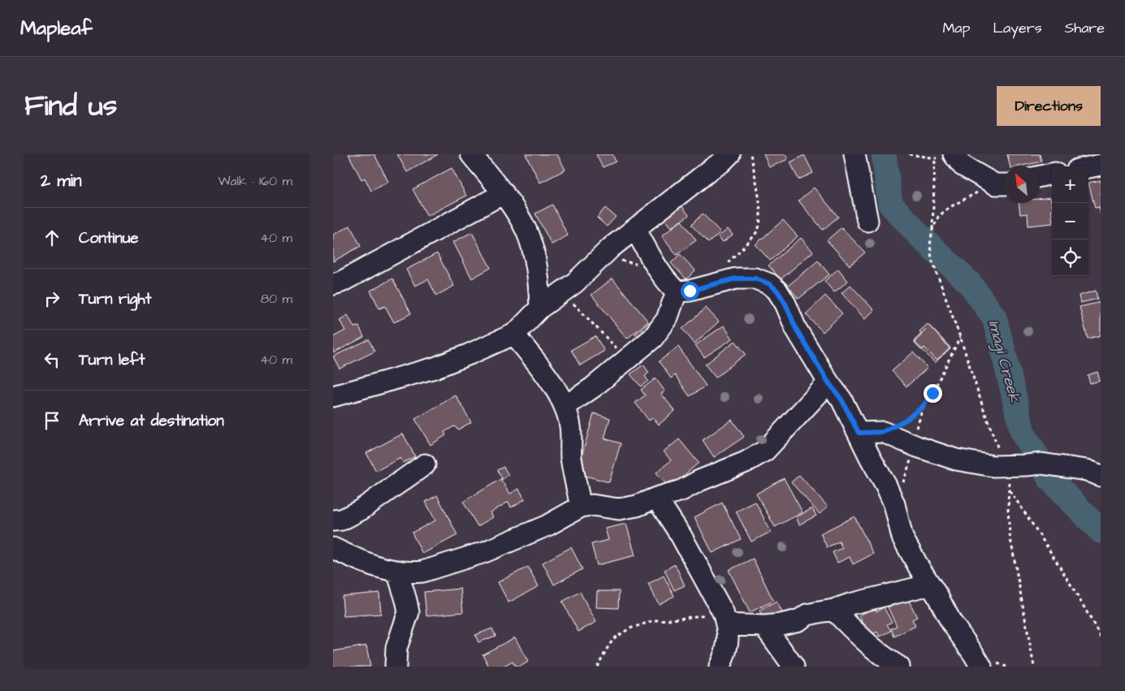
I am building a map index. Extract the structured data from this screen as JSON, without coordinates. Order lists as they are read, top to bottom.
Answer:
{
  "water": ["Imagi Creek"],
  "north": "top left",
  "page": {
    "header": "Mapleaf",
    "nav": ["Map", "Layers", "Share"],
    "title": "Find us",
    "buttons": "Directions",
    "heading": ["2 min", "Walk · 160 m"],
    "map_buttons": ["+", "−"],
    "list": [
      ["Continue", "40 m"],
      ["Turn right", "80 m"],
      ["Turn left", "40 m"],
      "Arrive at destination"
    ]
  }
}
